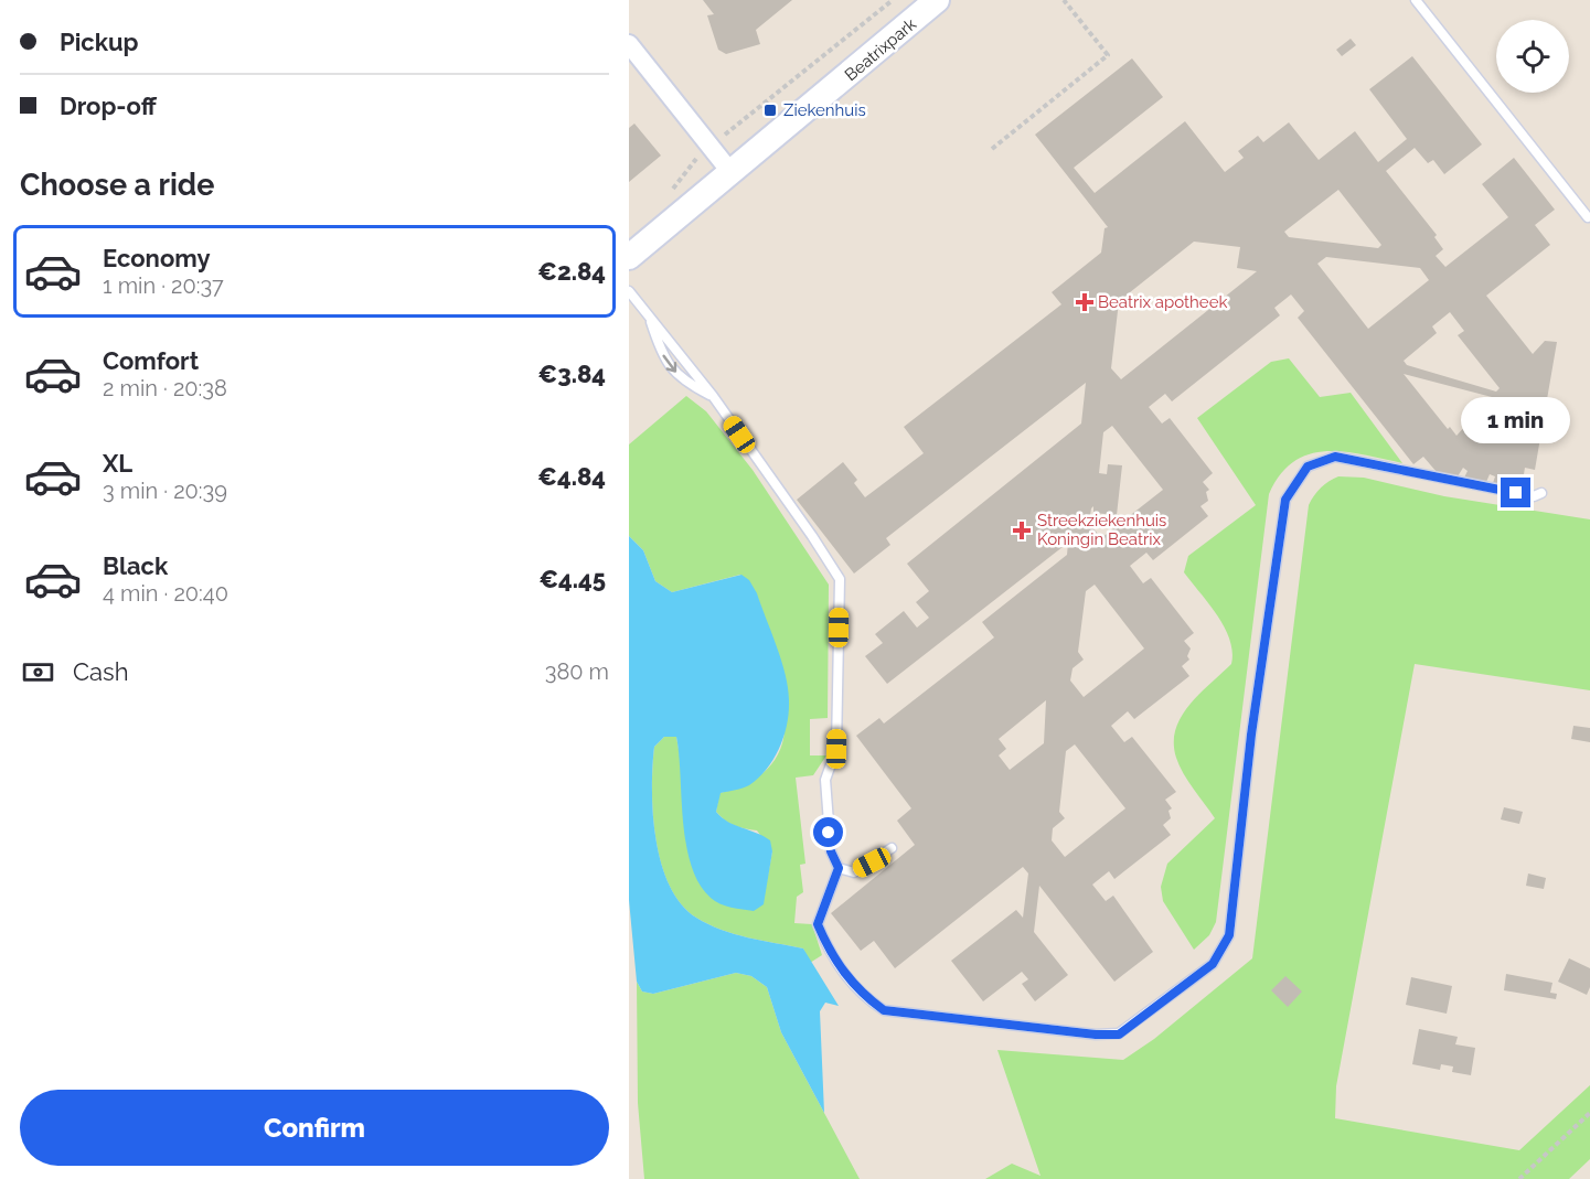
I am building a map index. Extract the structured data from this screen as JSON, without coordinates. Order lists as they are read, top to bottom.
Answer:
{
  "streets": {
    "street": ["Beatrixpark"]
  },
  "places": {
    "transit": ["Ziekenhuis"],
    "health": ["Beatrix apotheek", "Streekziekenhuis Koningin Beatrix"]
  },
  "page": {
    "banner": ["Pickup", "Drop-off"],
    "heading": "Choose a ride",
    "list": [
      {
        "name": "Economy",
        "note": "1 min · 20:37",
        "value": "€2.84"
      },
      {
        "name": "Comfort",
        "note": "2 min · 20:38",
        "value": "€3.84"
      },
      {
        "name": "XL",
        "note": "3 min · 20:39",
        "value": "€4.84"
      },
      {
        "name": "Black",
        "note": "4 min · 20:40",
        "value": "€4.45"
      }
    ],
    "bubble": "1 min",
    "pay": ["Cash", "380 m"],
    "buttons": "Confirm"
  }
}
